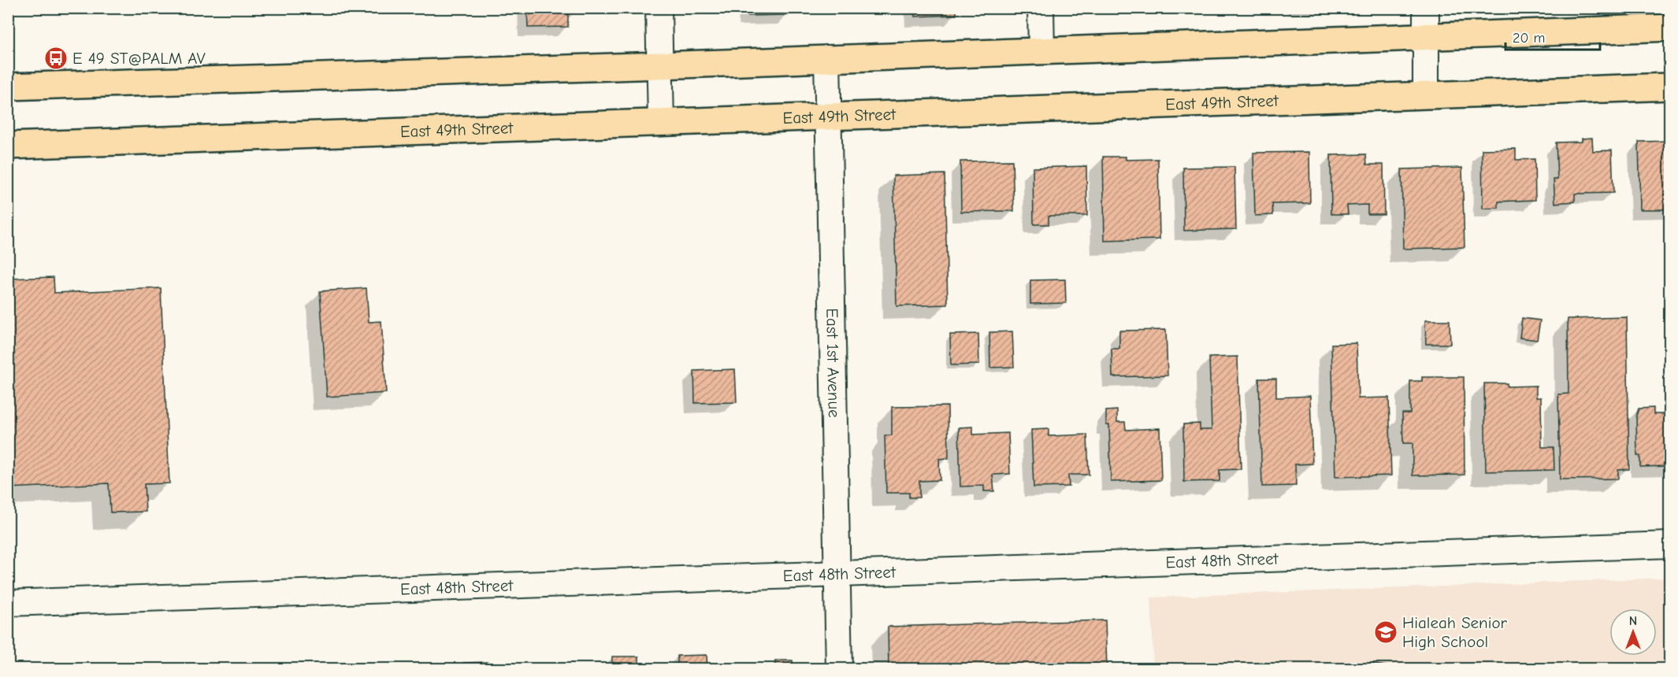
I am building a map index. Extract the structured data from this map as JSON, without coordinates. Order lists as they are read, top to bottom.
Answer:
{
  "streets": {
    "main road": ["East 49th Street"],
    "street": ["East 1st Avenue", "East 48th Street"]
  },
  "crossings": [
    ["East 49th Street", "East 1st Avenue"],
    ["East 1st Avenue", "East 48th Street"]
  ],
  "places": {
    "bus stop": ["E 49 ST@PALM AV"],
    "school or university": ["Hialeah Senior High School"]
  },
  "scale_bar": "20 m",
  "north": "top"
}
